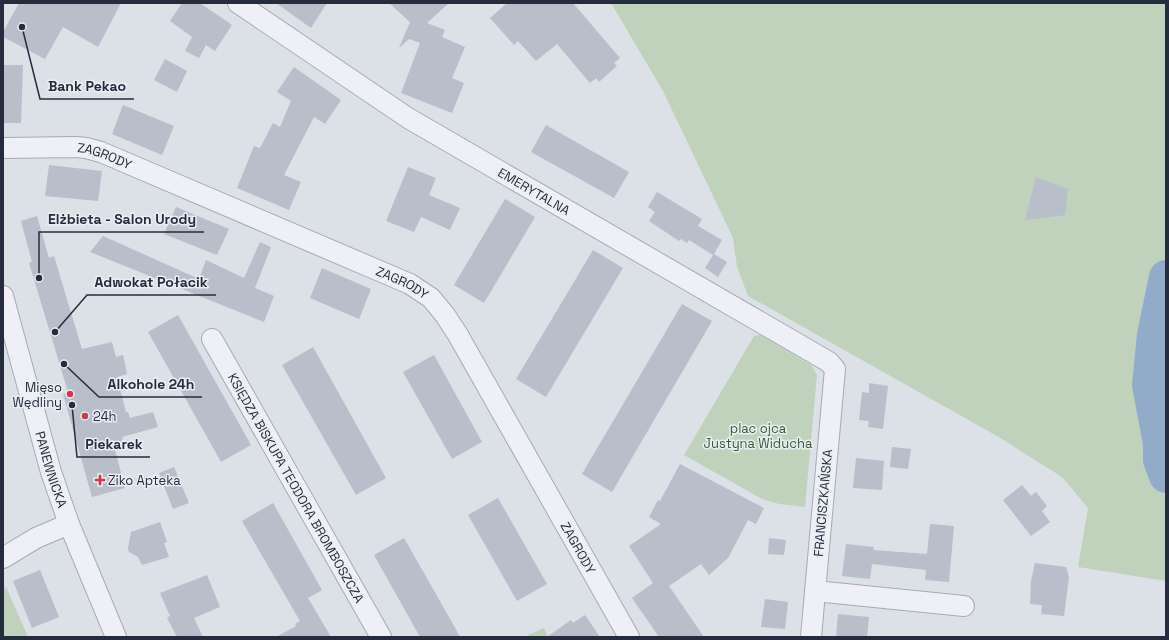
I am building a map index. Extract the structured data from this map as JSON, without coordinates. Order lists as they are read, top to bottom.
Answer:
{
  "streets": {
    "street": [
      "ZAGRODY",
      "EMERYTALNA",
      "PANEWNICKA",
      "KSIĘDZA BISKUPA TEODORA BROMBOSZCZA",
      "FRANCISZKAŃSKA"
    ]
  },
  "crossings": [
    ["EMERYTALNA", "FRANCISZKAŃSKA"]
  ],
  "parks": ["plac ojca Justyna Widucha"],
  "places": {
    "other": [
      "Bank Pekao",
      "Elżbieta - Salon Urody",
      "Adwokat Połacik",
      "Alkohole 24h",
      "Mięso Wędliny",
      "Piekarek",
      "24h"
    ],
    "health": ["Ziko Apteka"]
  }
}
